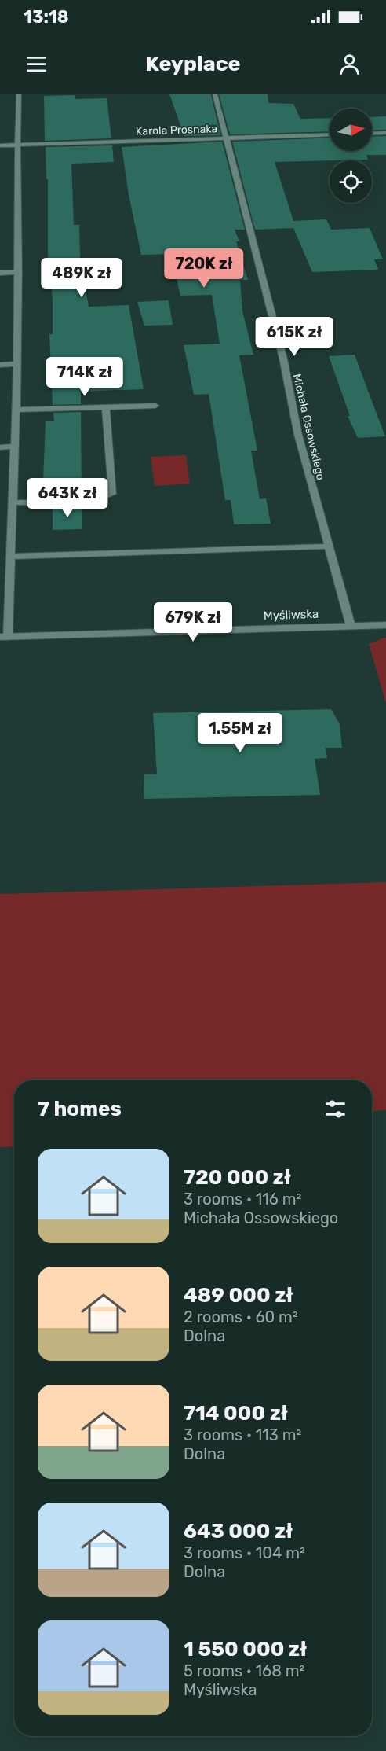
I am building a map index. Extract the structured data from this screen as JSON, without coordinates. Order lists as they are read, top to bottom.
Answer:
{
  "streets": {
    "street": ["Karola Prosnaka", "Michała Ossowskiego", "Myśliwska"]
  },
  "crossings": [
    ["Karola Prosnaka", "Michała Ossowskiego"],
    ["Michała Ossowskiego", "Myśliwska"]
  ],
  "north": "right",
  "page": {
    "status": "13:18",
    "header": "Keyplace",
    "price": [
      "720K zł",
      "489K zł",
      "615K zł",
      "714K zł",
      "643K zł",
      "679K zł",
      "1.55M zł"
    ],
    "heading": "7 homes",
    "list": [
      {
        "name": "720 000 zł",
        "note": "3 rooms · 116 m² · Michała Ossowskiego"
      },
      {
        "name": "489 000 zł",
        "note": "2 rooms · 60 m² · Dolna"
      },
      {
        "name": "714 000 zł",
        "note": "3 rooms · 113 m² · Dolna"
      },
      {
        "name": "643 000 zł",
        "note": "3 rooms · 104 m² · Dolna"
      },
      {
        "name": "1 550 000 zł",
        "note": "5 rooms · 168 m² · Myśliwska"
      }
    ]
  }
}
